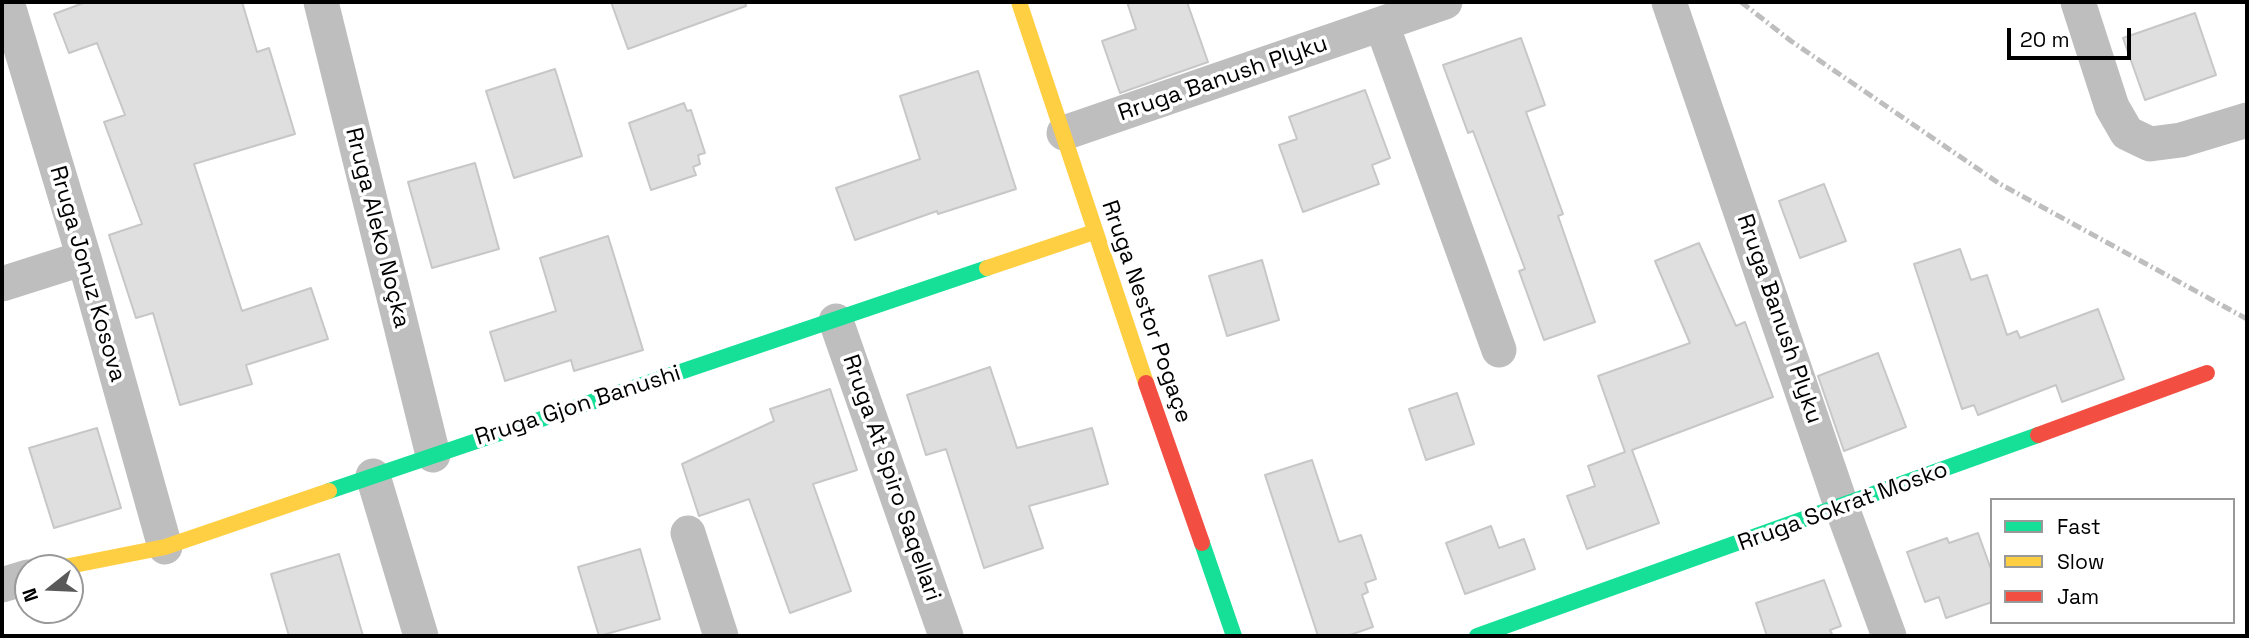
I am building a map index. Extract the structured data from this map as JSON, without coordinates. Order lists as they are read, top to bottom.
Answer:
{
  "streets": {
    "street": [
      "Rruga Banush Plyku",
      "Rruga Aleko Noçka",
      "Rruga Jonuz Kosova",
      "Rruga Nestor Pogaçe",
      "Rruga Gjon Banushi",
      "Rruga At Spiro Saqellari",
      "Rruga Sokrat Mosko"
    ]
  },
  "crossings": [
    ["Rruga Banush Plyku", "Rruga Nestor Pogaçe"],
    ["Rruga Banush Plyku", "Rruga Sokrat Mosko"],
    ["Rruga Aleko Noçka", "Rruga Gjon Banushi"],
    ["Rruga Jonuz Kosova", "Rruga Gjon Banushi"],
    ["Rruga Nestor Pogaçe", "Rruga Gjon Banushi"],
    ["Rruga Gjon Banushi", "Rruga At Spiro Saqellari"]
  ],
  "legend": ["Fast", "Slow", "Jam"],
  "scale_bar": "20 m",
  "north": "left"
}
